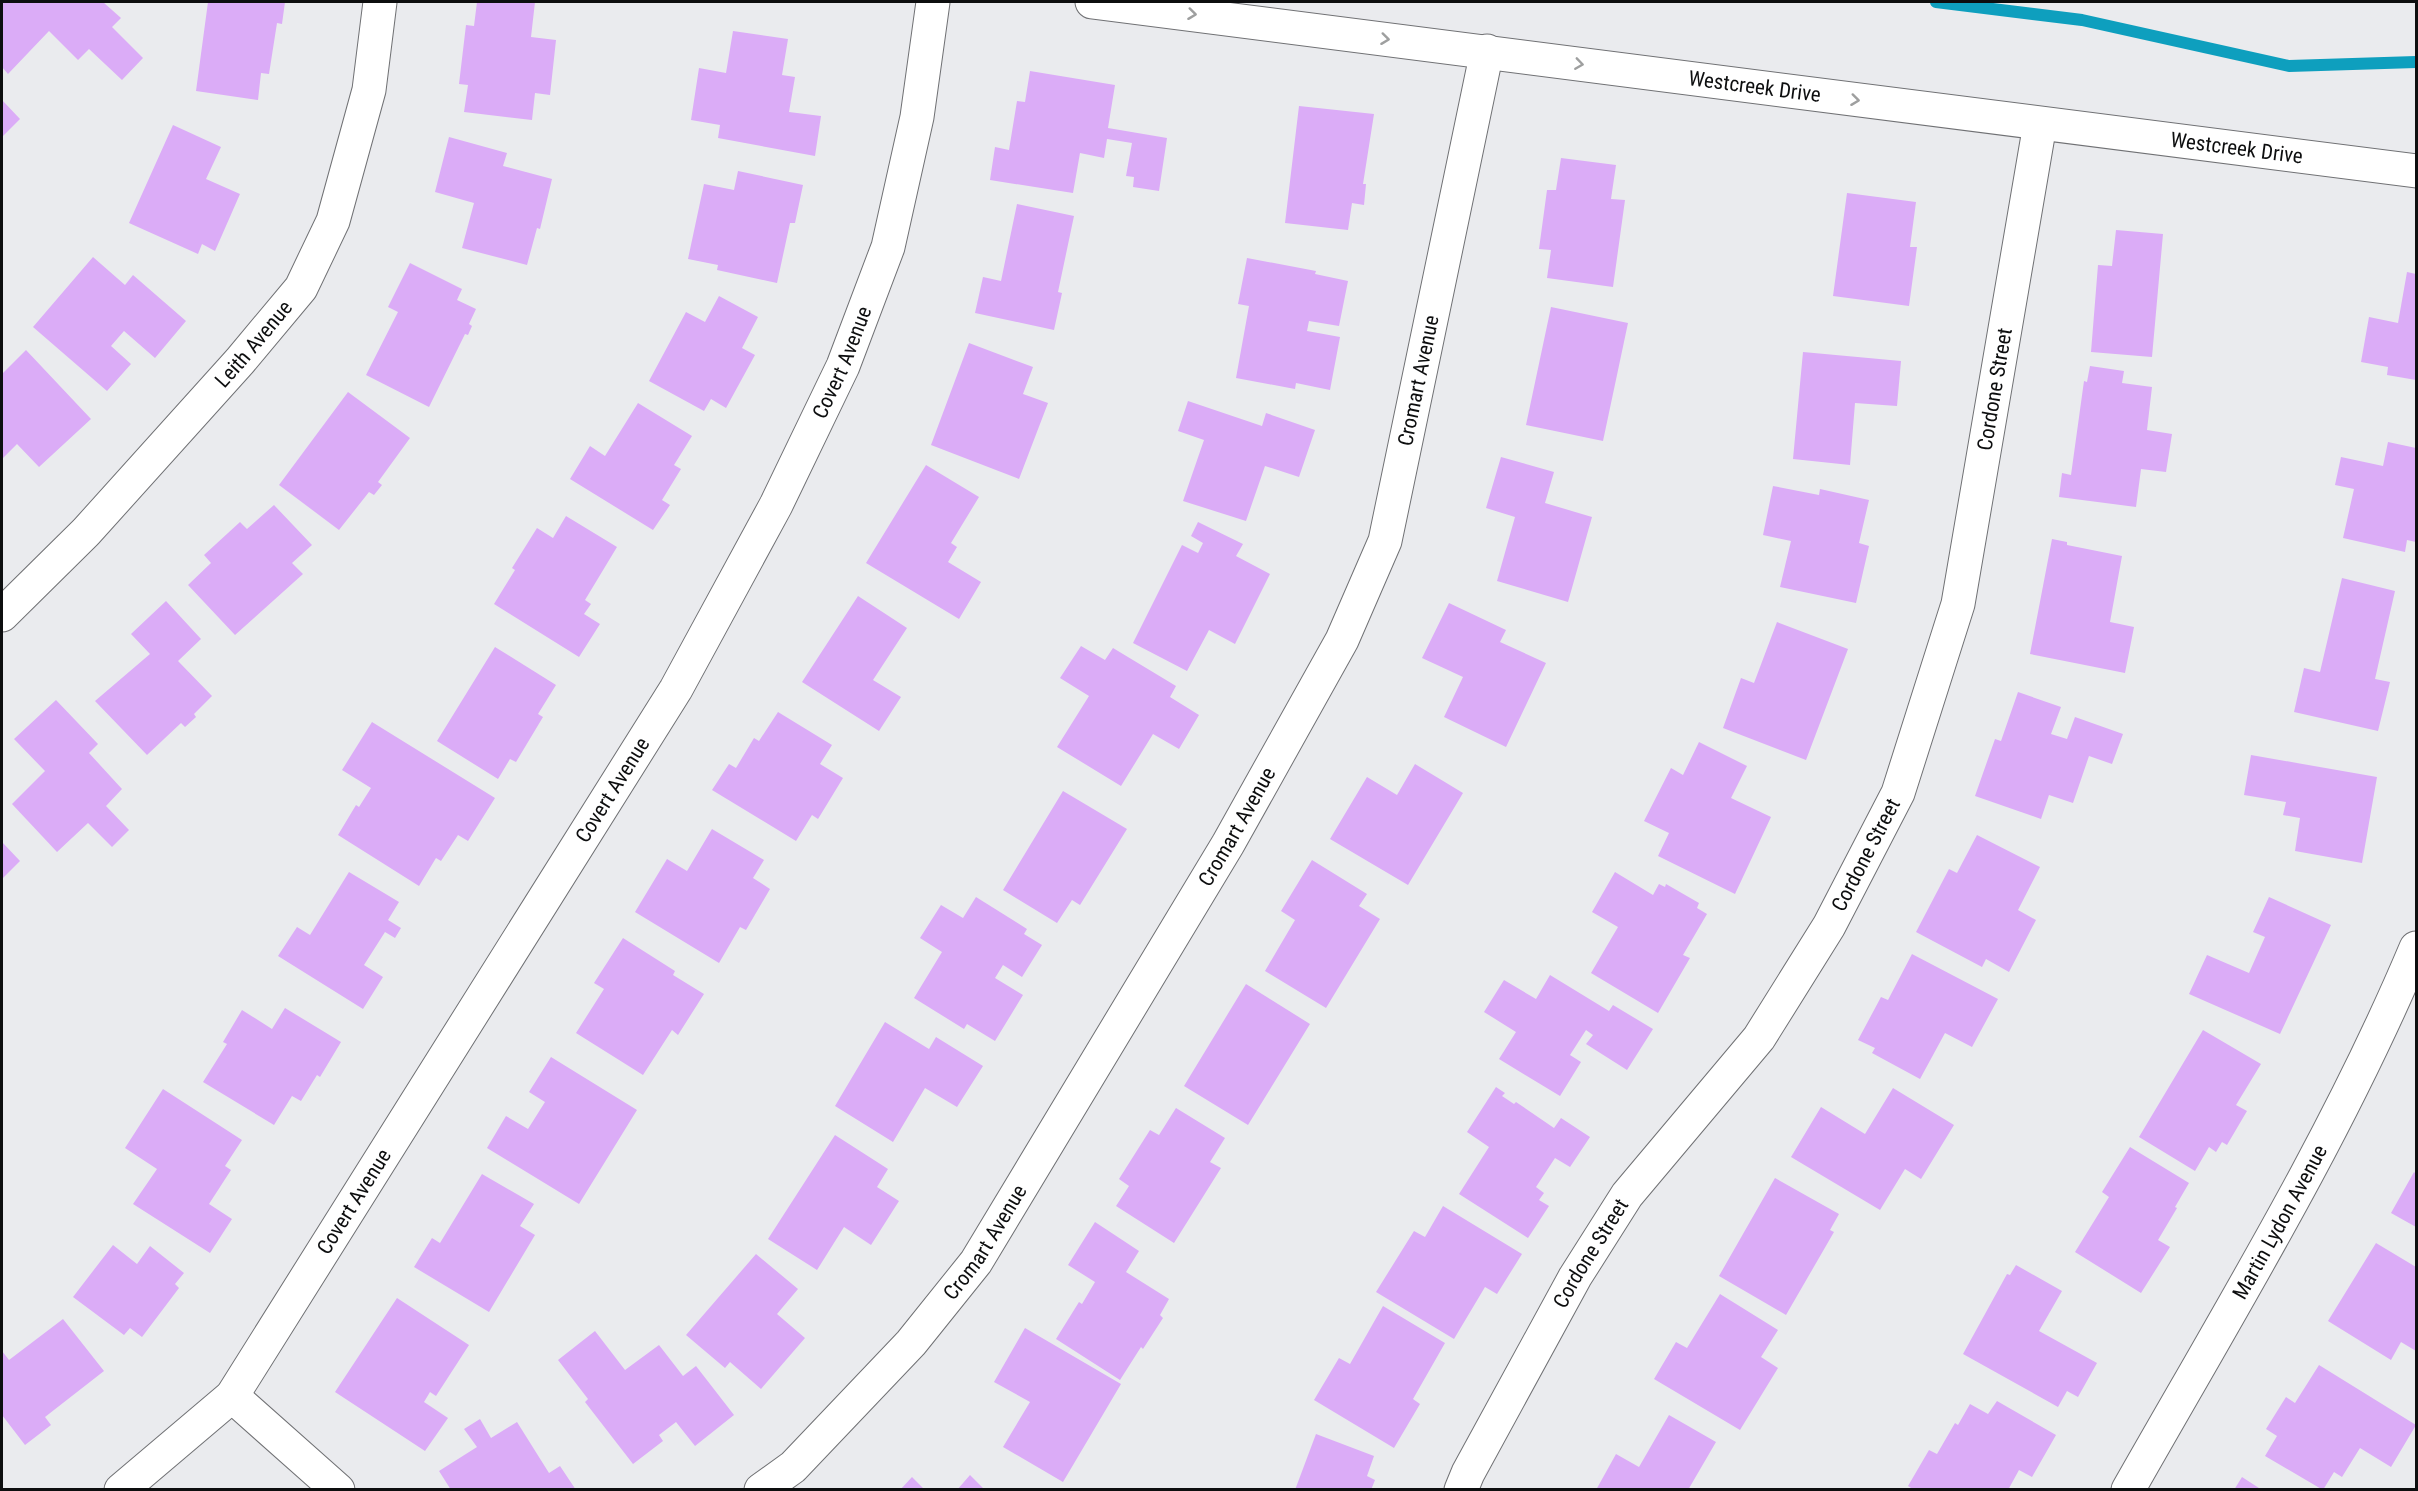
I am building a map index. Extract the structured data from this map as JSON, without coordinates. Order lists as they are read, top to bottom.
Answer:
{
  "streets": {
    "street": [
      "Westcreek Drive",
      "Leith Avenue",
      "Covert Avenue",
      "Cromart Avenue",
      "Cordone Street",
      "Martin Lydon Avenue"
    ]
  },
  "crossings": [
    ["Westcreek Drive", "Cromart Avenue"],
    ["Westcreek Drive", "Cordone Street"]
  ],
  "one_way": ["Westcreek Drive"]
}
